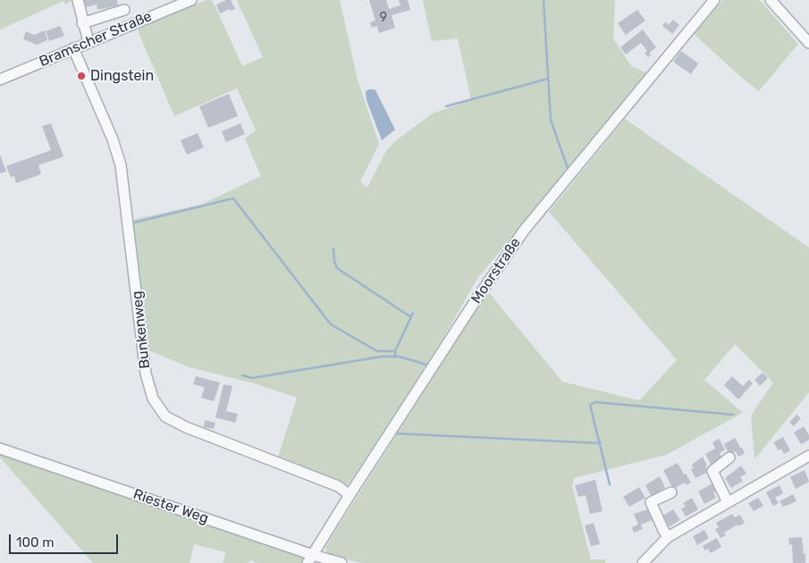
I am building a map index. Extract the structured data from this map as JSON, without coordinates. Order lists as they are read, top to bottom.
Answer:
{
  "streets": {
    "street": [
      "Bramscher Straße",
      "Moorstraße",
      "Bunkenweg",
      "Riester Weg"
    ]
  },
  "crossings": [
    ["Bramscher Straße", "Bunkenweg"],
    ["Moorstraße", "Bunkenweg"],
    ["Moorstraße", "Riester Weg"]
  ],
  "places": ["Dingstein"],
  "house_numbers": ["9"],
  "scale_bar": "100 m"
}
